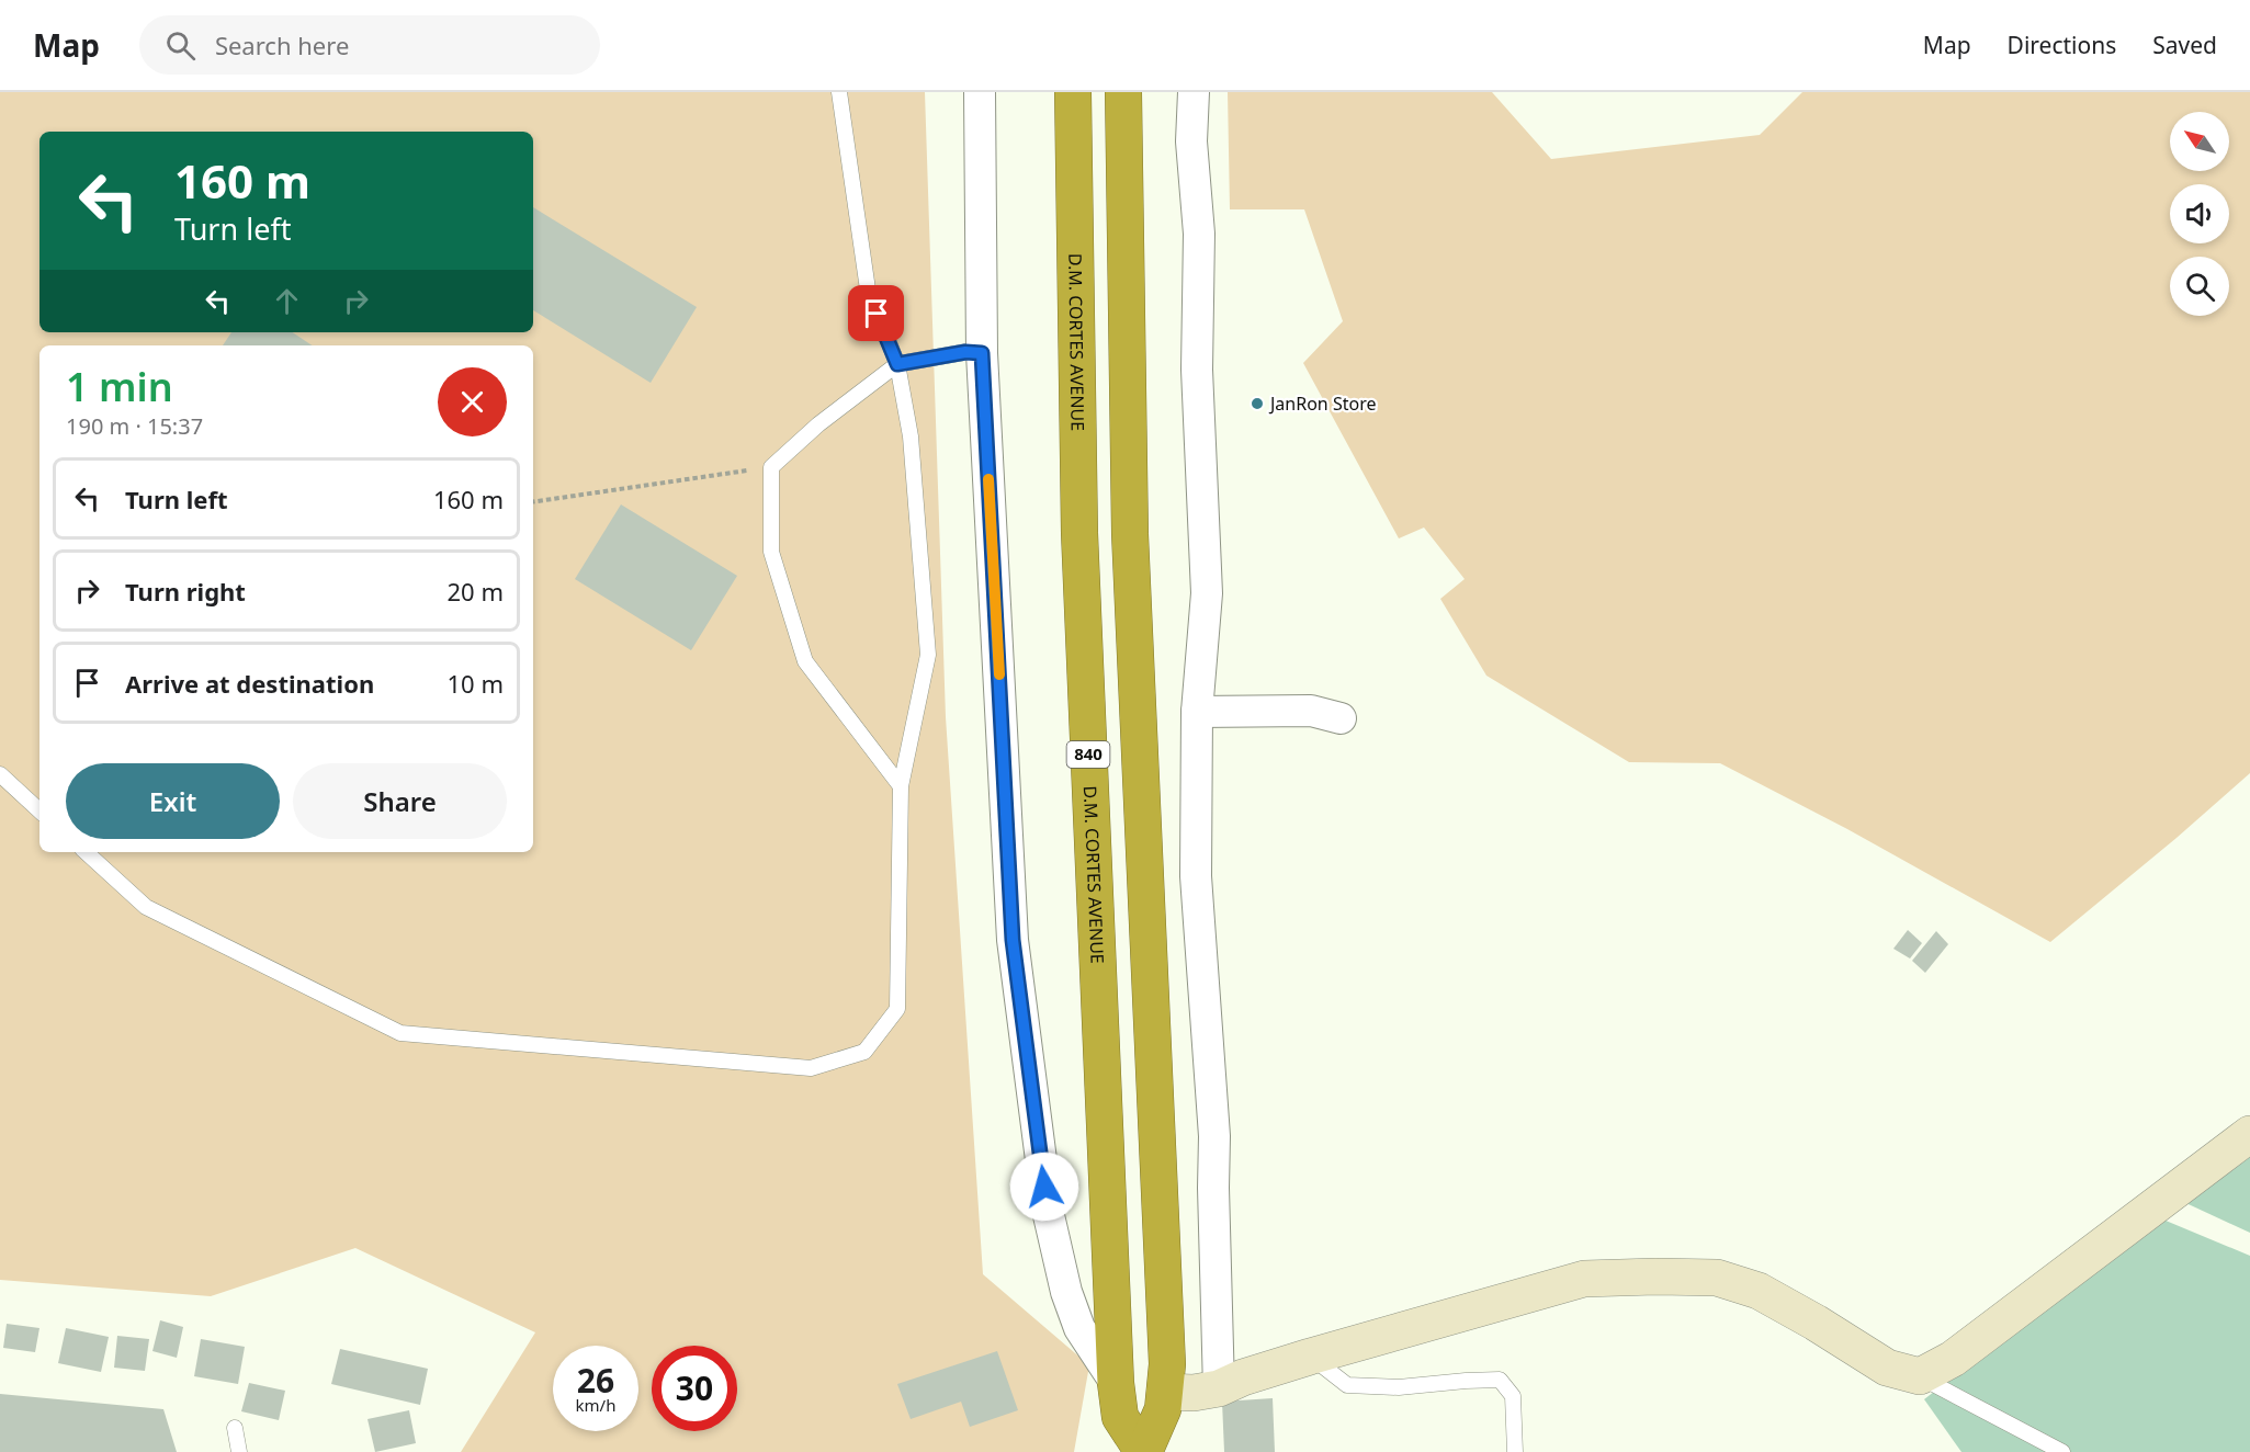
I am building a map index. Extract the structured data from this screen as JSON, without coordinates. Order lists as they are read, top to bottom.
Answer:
{
  "streets": {
    "highway": ["D.M. CORTES AVENUE", "840"]
  },
  "places": ["JanRon Store"],
  "north": "top left",
  "page": {
    "header": "Map",
    "search": "Search here",
    "nav": ["Map", "Directions", "Saved"],
    "turn": ["160 m", "Turn left"],
    "heading": ["1 min", "190 m · 15:37"],
    "list": [
      {
        "name": "Turn left",
        "value": "160 m"
      },
      {
        "name": "Turn right",
        "value": "20 m"
      },
      {
        "name": "Arrive at destination",
        "value": "10 m"
      }
    ],
    "buttons": ["Exit", "Share"],
    "speed": "26 km/h",
    "limit": "30"
  }
}
